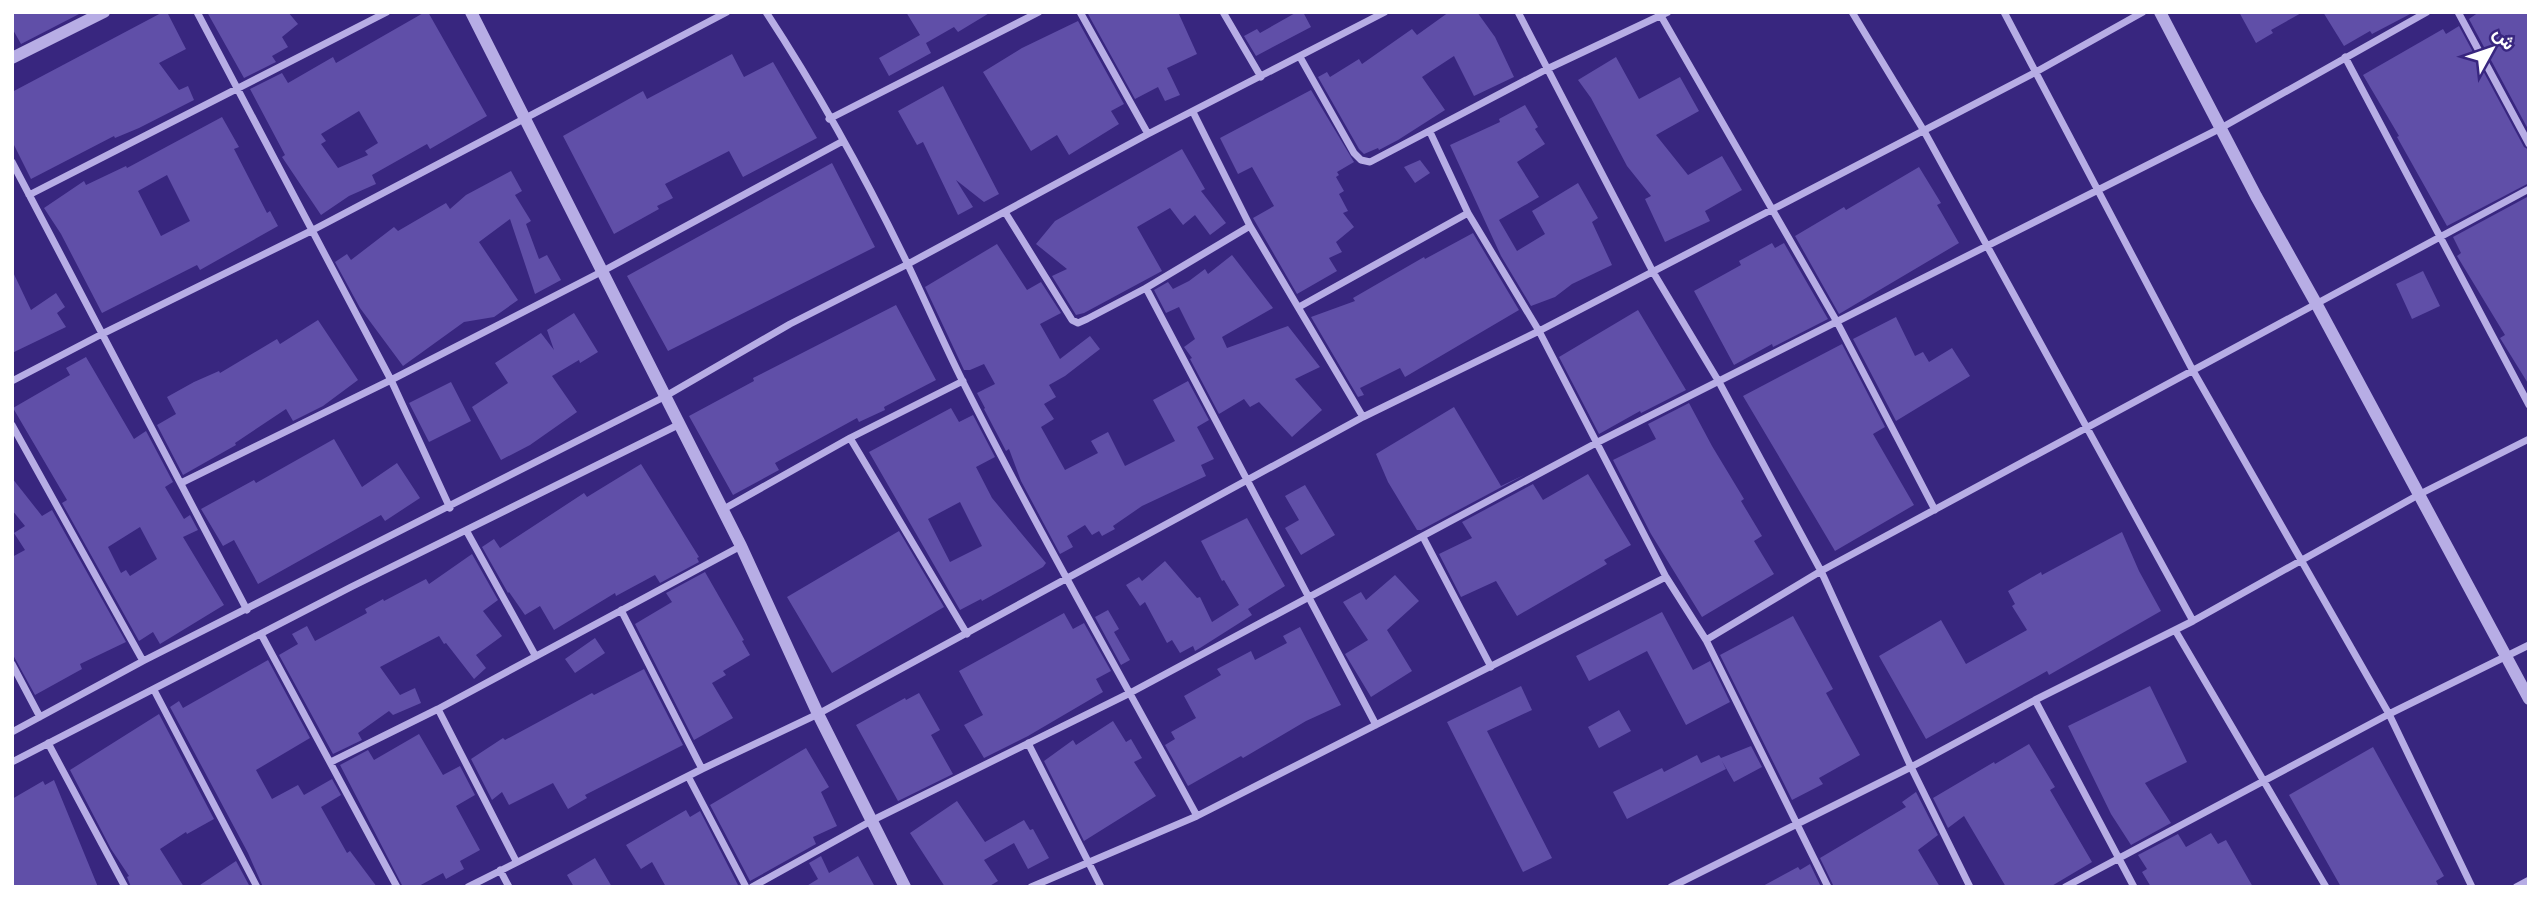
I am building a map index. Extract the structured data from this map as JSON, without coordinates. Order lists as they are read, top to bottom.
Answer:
{
  "north": "top right"
}
